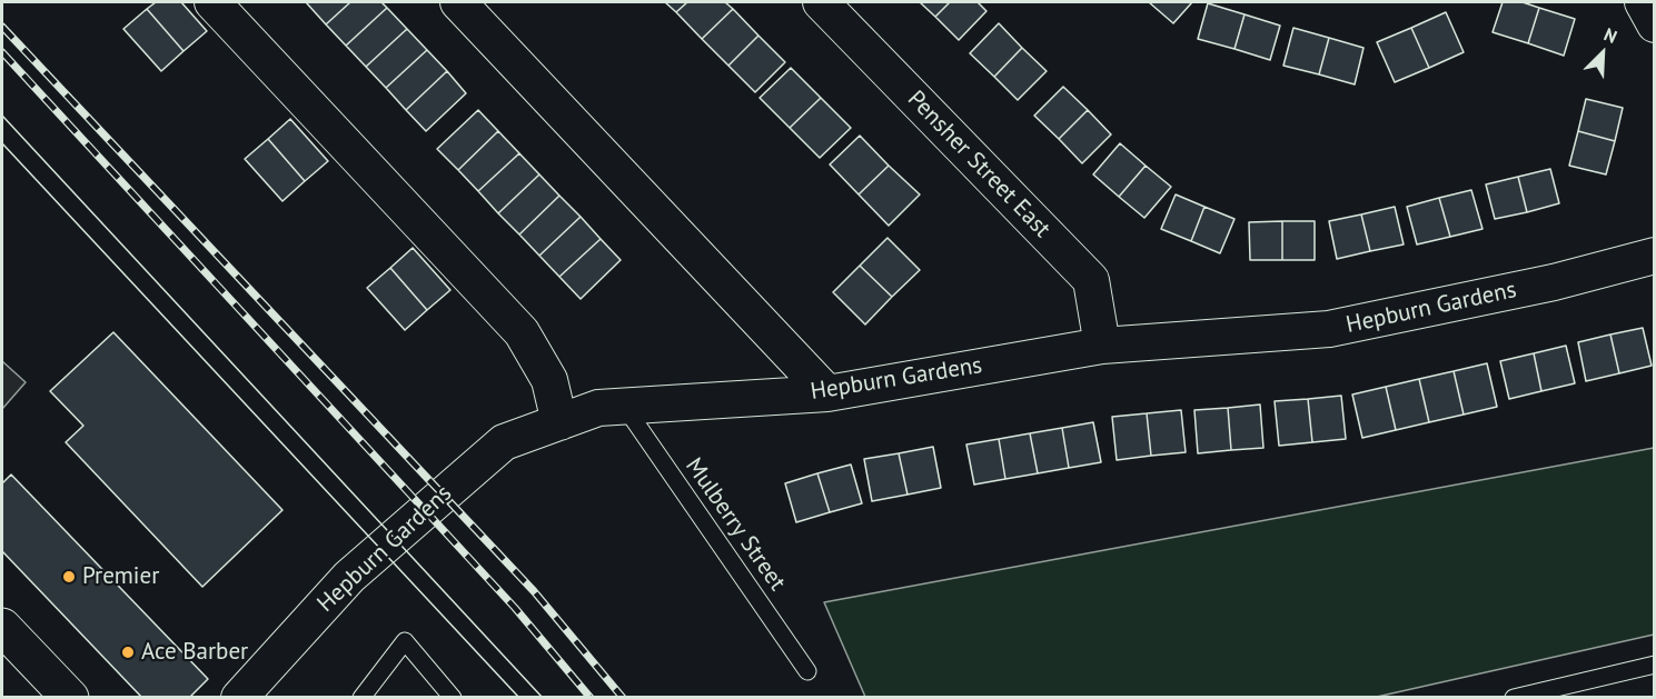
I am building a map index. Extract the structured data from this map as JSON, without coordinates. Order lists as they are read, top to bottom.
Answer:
{
  "streets": {
    "street": ["Pensher Street East", "Hepburn Gardens"],
    "lane": ["Mulberry Street"]
  },
  "crossings": [
    ["Pensher Street East", "Hepburn Gardens"],
    ["Hepburn Gardens", "Mulberry Street"]
  ],
  "places": ["Premier", "Ace Barber"],
  "north": "top right"
}
